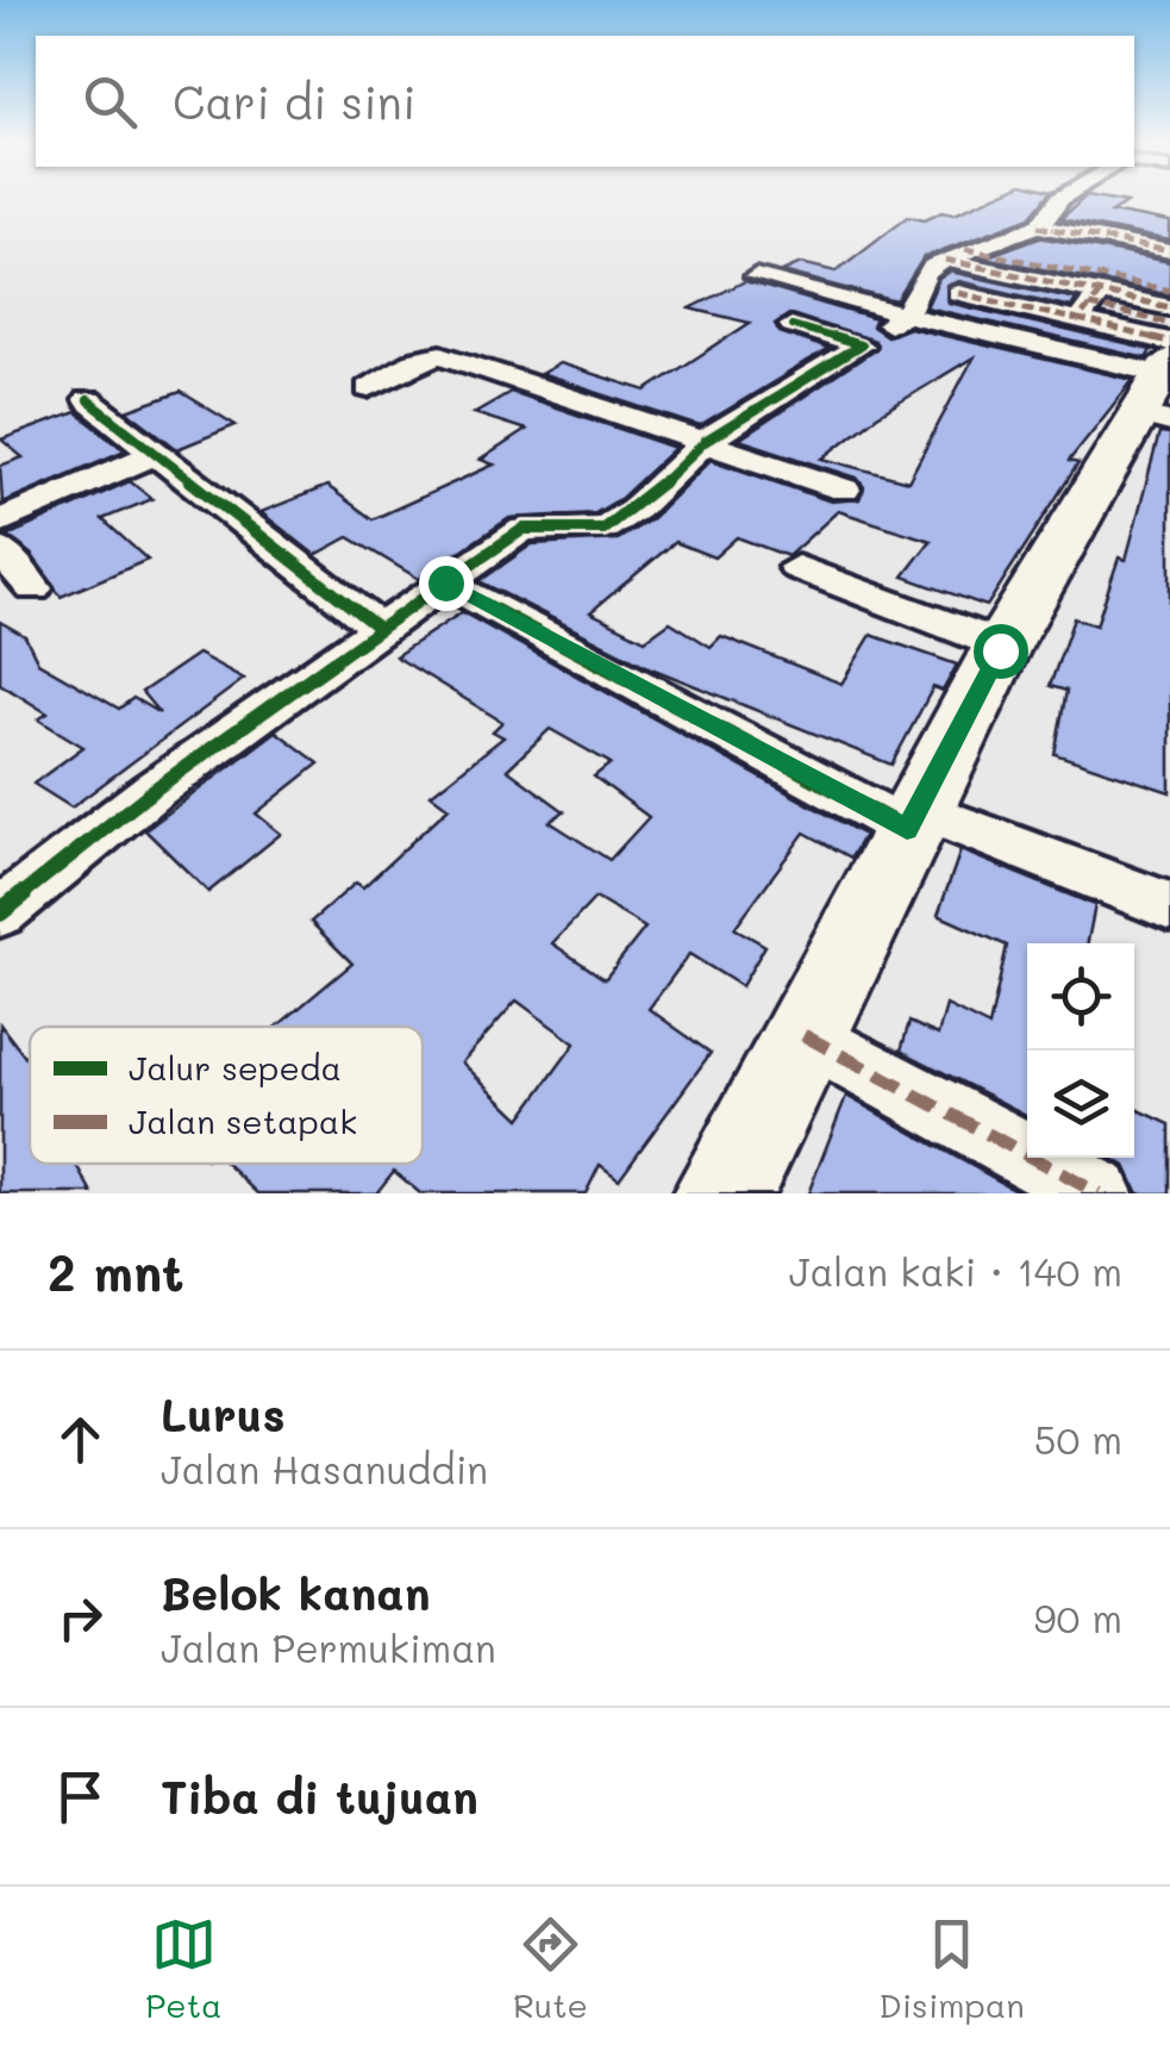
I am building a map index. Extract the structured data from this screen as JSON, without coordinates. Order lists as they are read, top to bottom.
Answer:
{
  "legend": ["Jalur sepeda", "Jalan setapak"],
  "page": {
    "search": "Cari di sini",
    "heading": ["2 mnt", "Jalan kaki · 140 m"],
    "list": [
      ["Lurus", "Jalan Hasanuddin", "50 m"],
      ["Belok kanan", "Jalan Permukiman", "90 m"],
      "Tiba di tujuan"
    ],
    "nav": ["Peta", "Rute", "Disimpan"]
  }
}
